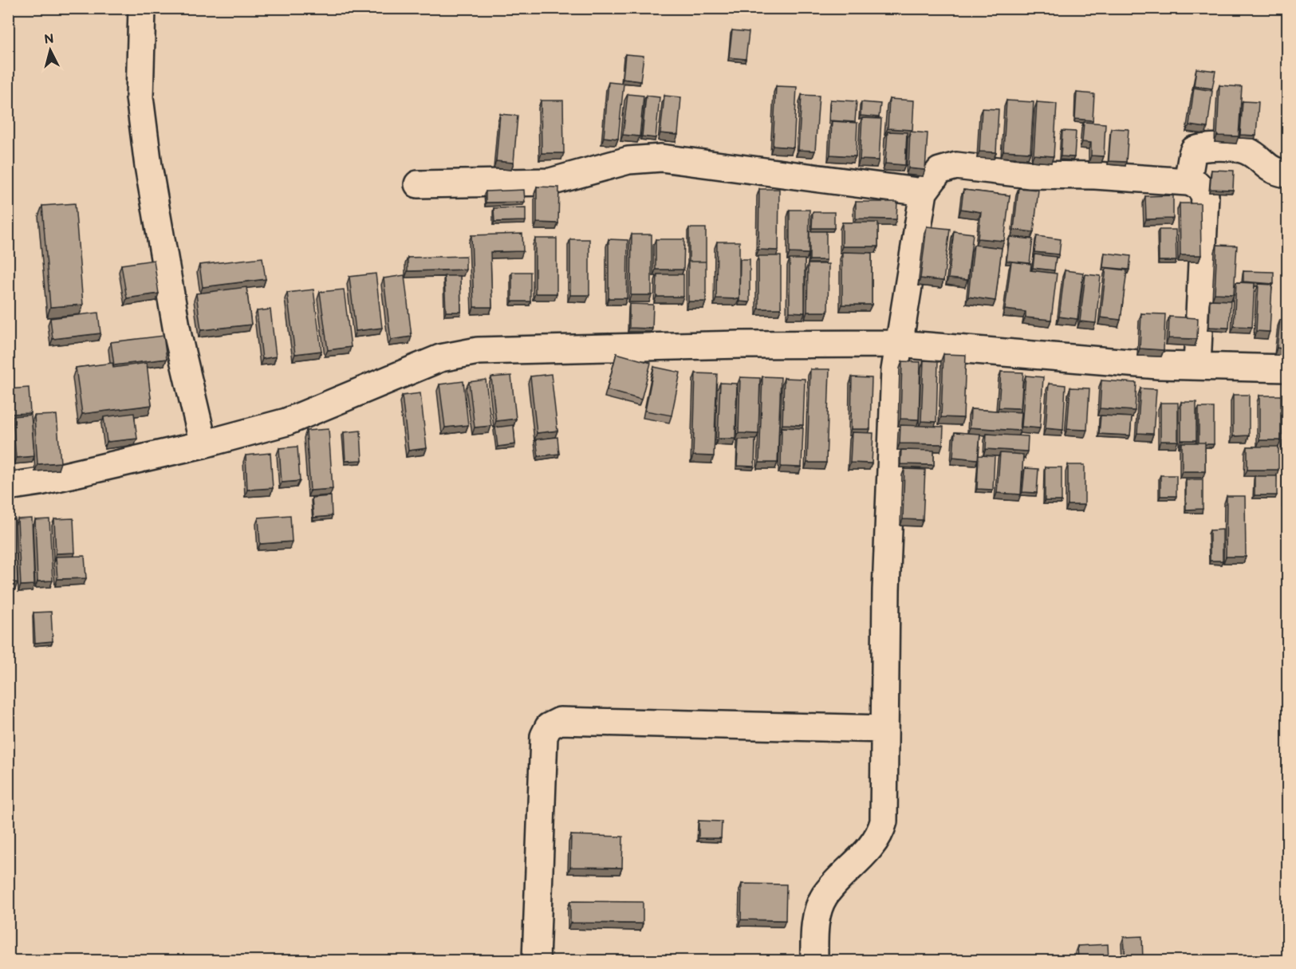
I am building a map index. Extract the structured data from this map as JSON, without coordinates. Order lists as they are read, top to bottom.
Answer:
{
  "north": "top"
}
